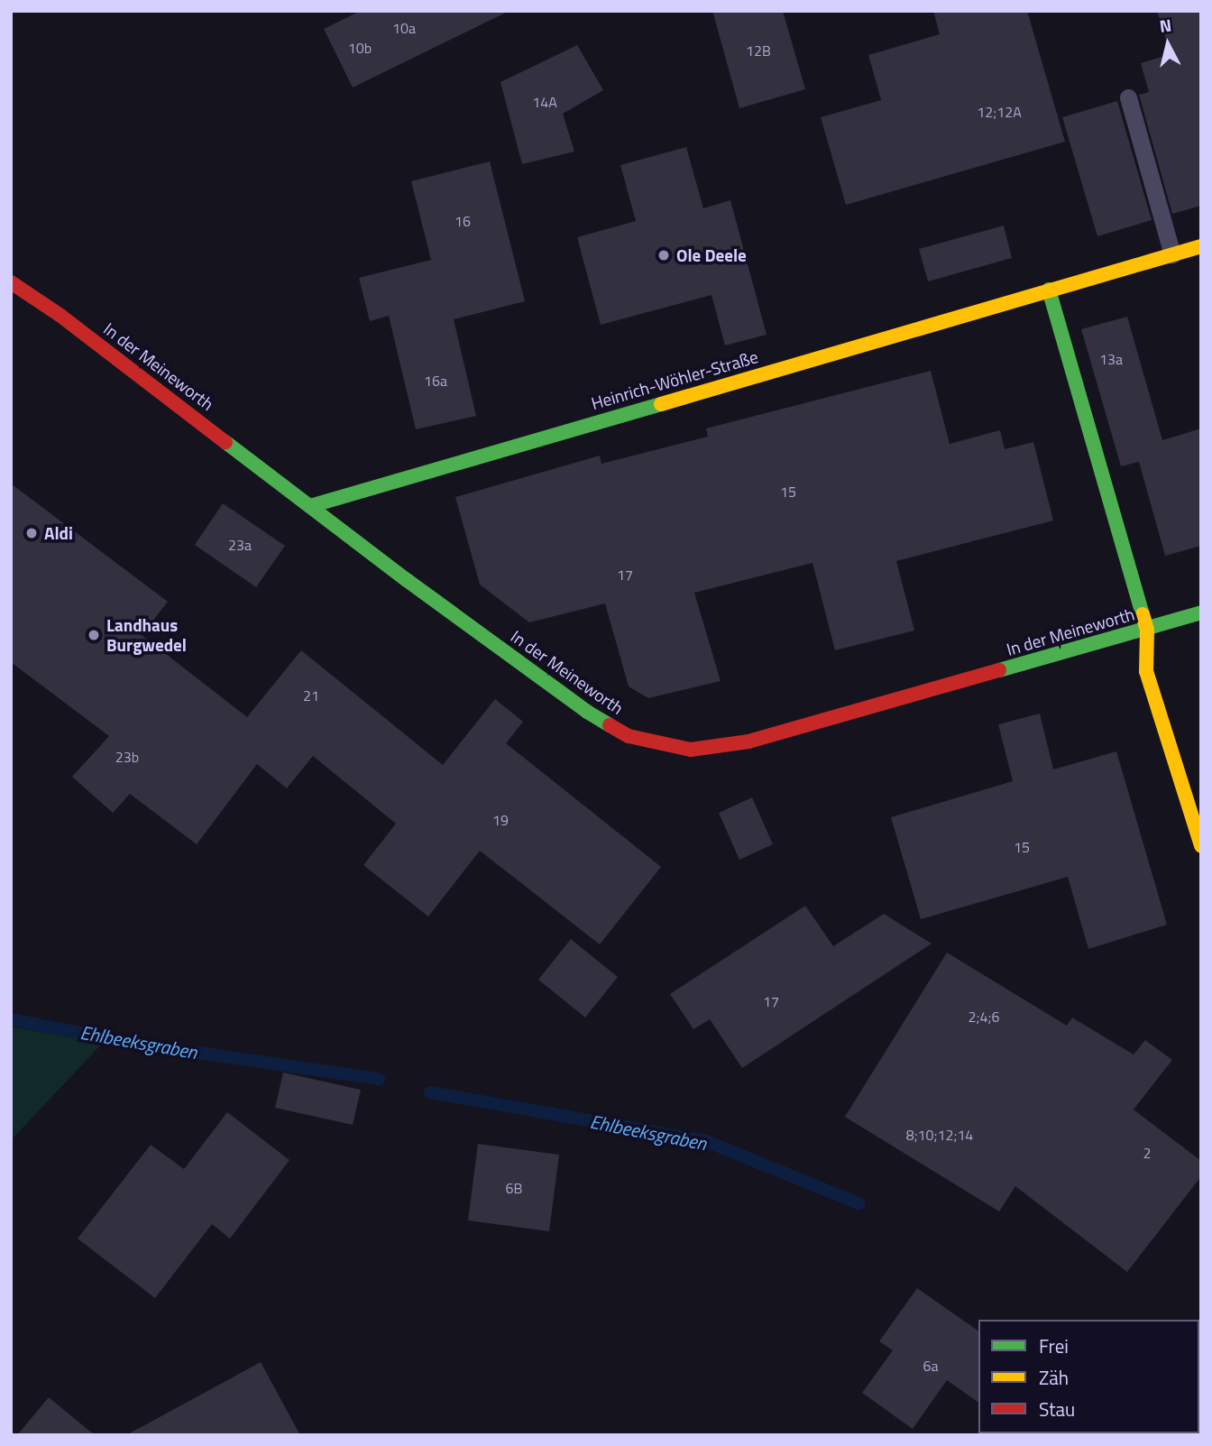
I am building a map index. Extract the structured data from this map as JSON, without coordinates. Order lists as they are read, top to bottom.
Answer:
{
  "streets": {
    "street": ["In der Meineworth", "Heinrich-Wöhler-Straße"]
  },
  "crossings": [
    ["In der Meineworth", "Heinrich-Wöhler-Straße"]
  ],
  "water": ["Ehlbeeksgraben"],
  "places": ["Ole Deele", "Aldi", "Landhaus Burgwedel"],
  "house_numbers": [
    "10a",
    "10b",
    "12B",
    "14A",
    "12;12A",
    "16",
    "13a",
    "16a",
    "15",
    "23a",
    "17",
    "21",
    "23b",
    "19",
    "15",
    "17",
    "2;4;6",
    "8;10;12;14",
    "2",
    "6B",
    "6a"
  ],
  "legend": ["Frei", "Zäh", "Stau"],
  "north": "top"
}
